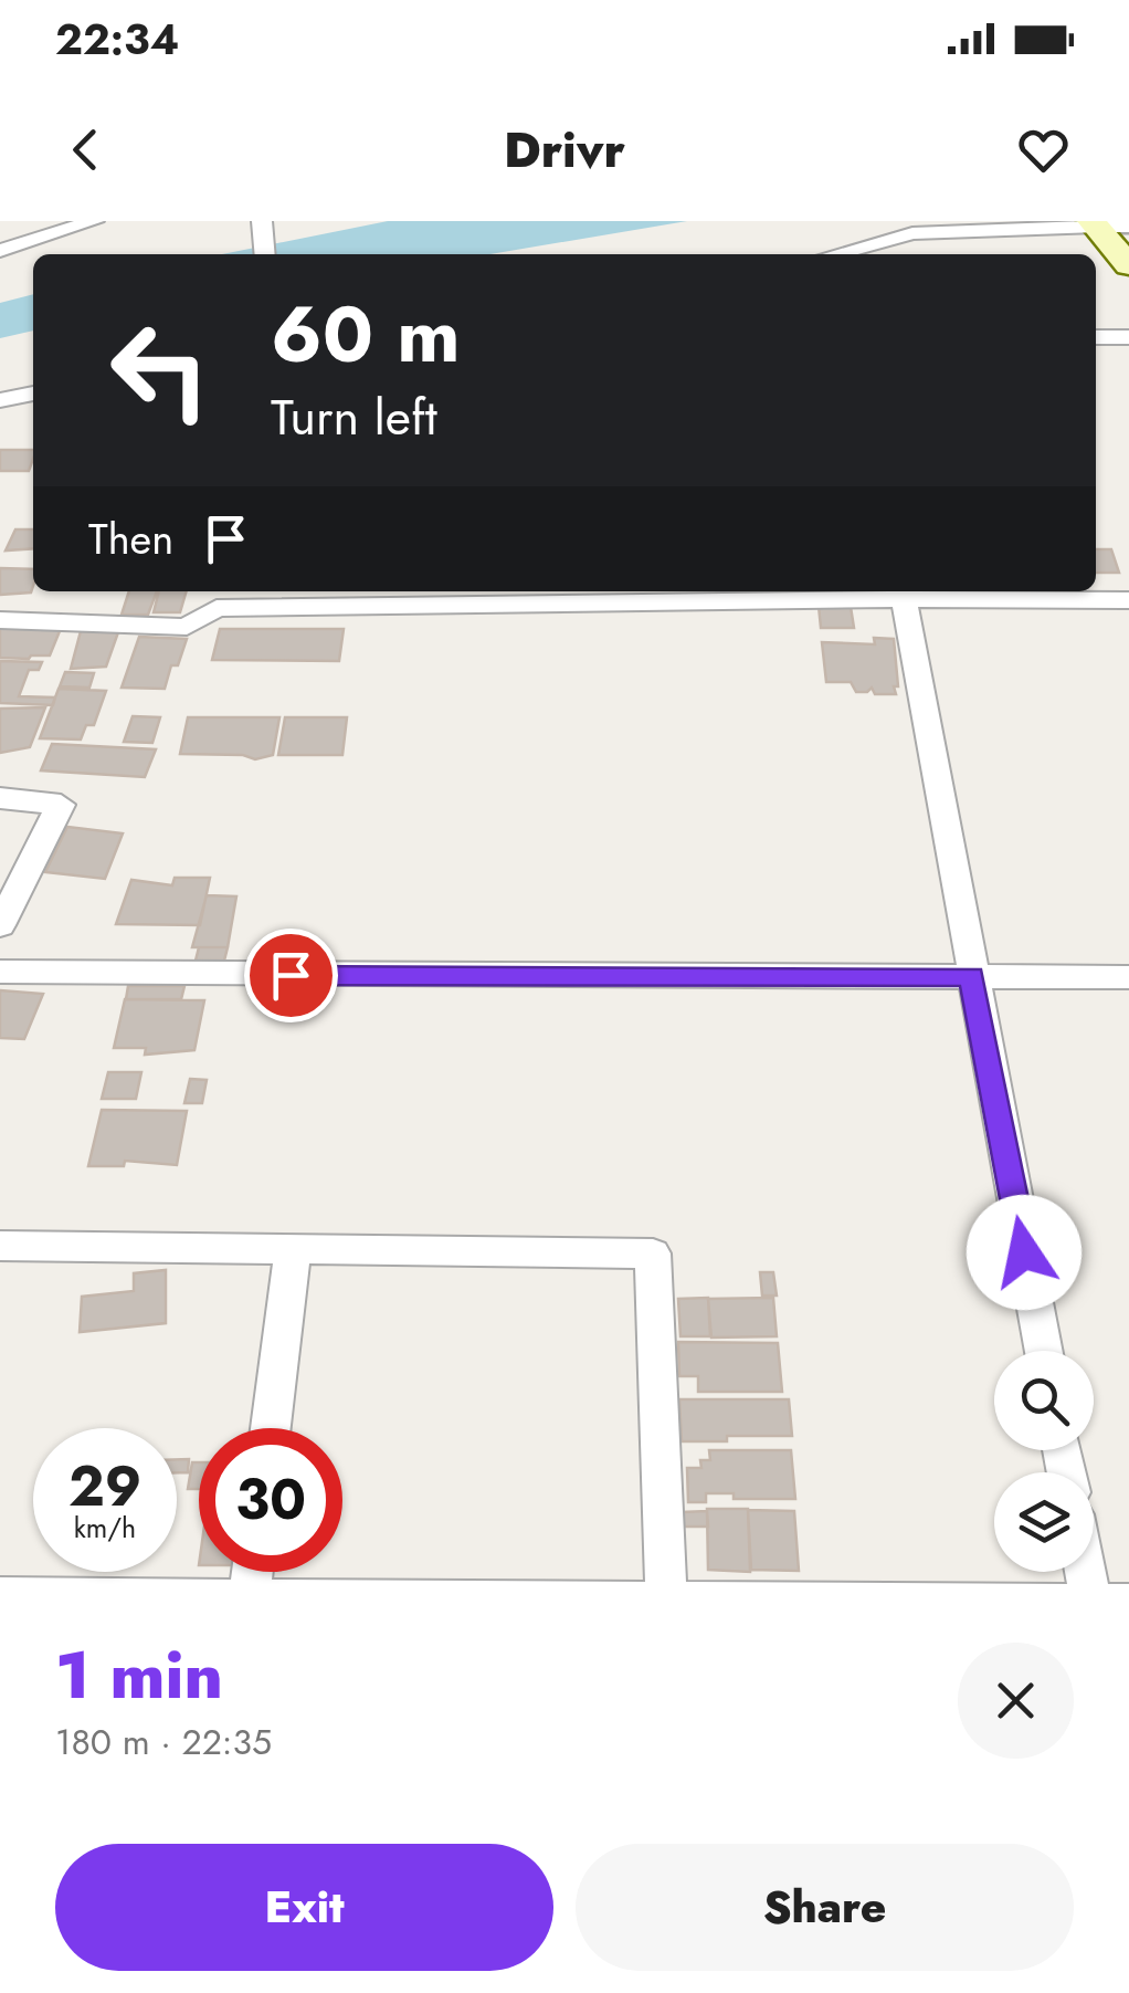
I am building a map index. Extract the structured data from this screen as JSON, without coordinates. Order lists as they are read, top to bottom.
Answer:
{
  "page": {
    "status": "22:34",
    "header": "Drivr",
    "turn": ["60 m", "Turn left"],
    "then": "Then",
    "speed": "29 km/h",
    "limit": "30",
    "heading": ["1 min", "180 m · 22:35"],
    "buttons": ["Exit", "Share"]
  }
}
